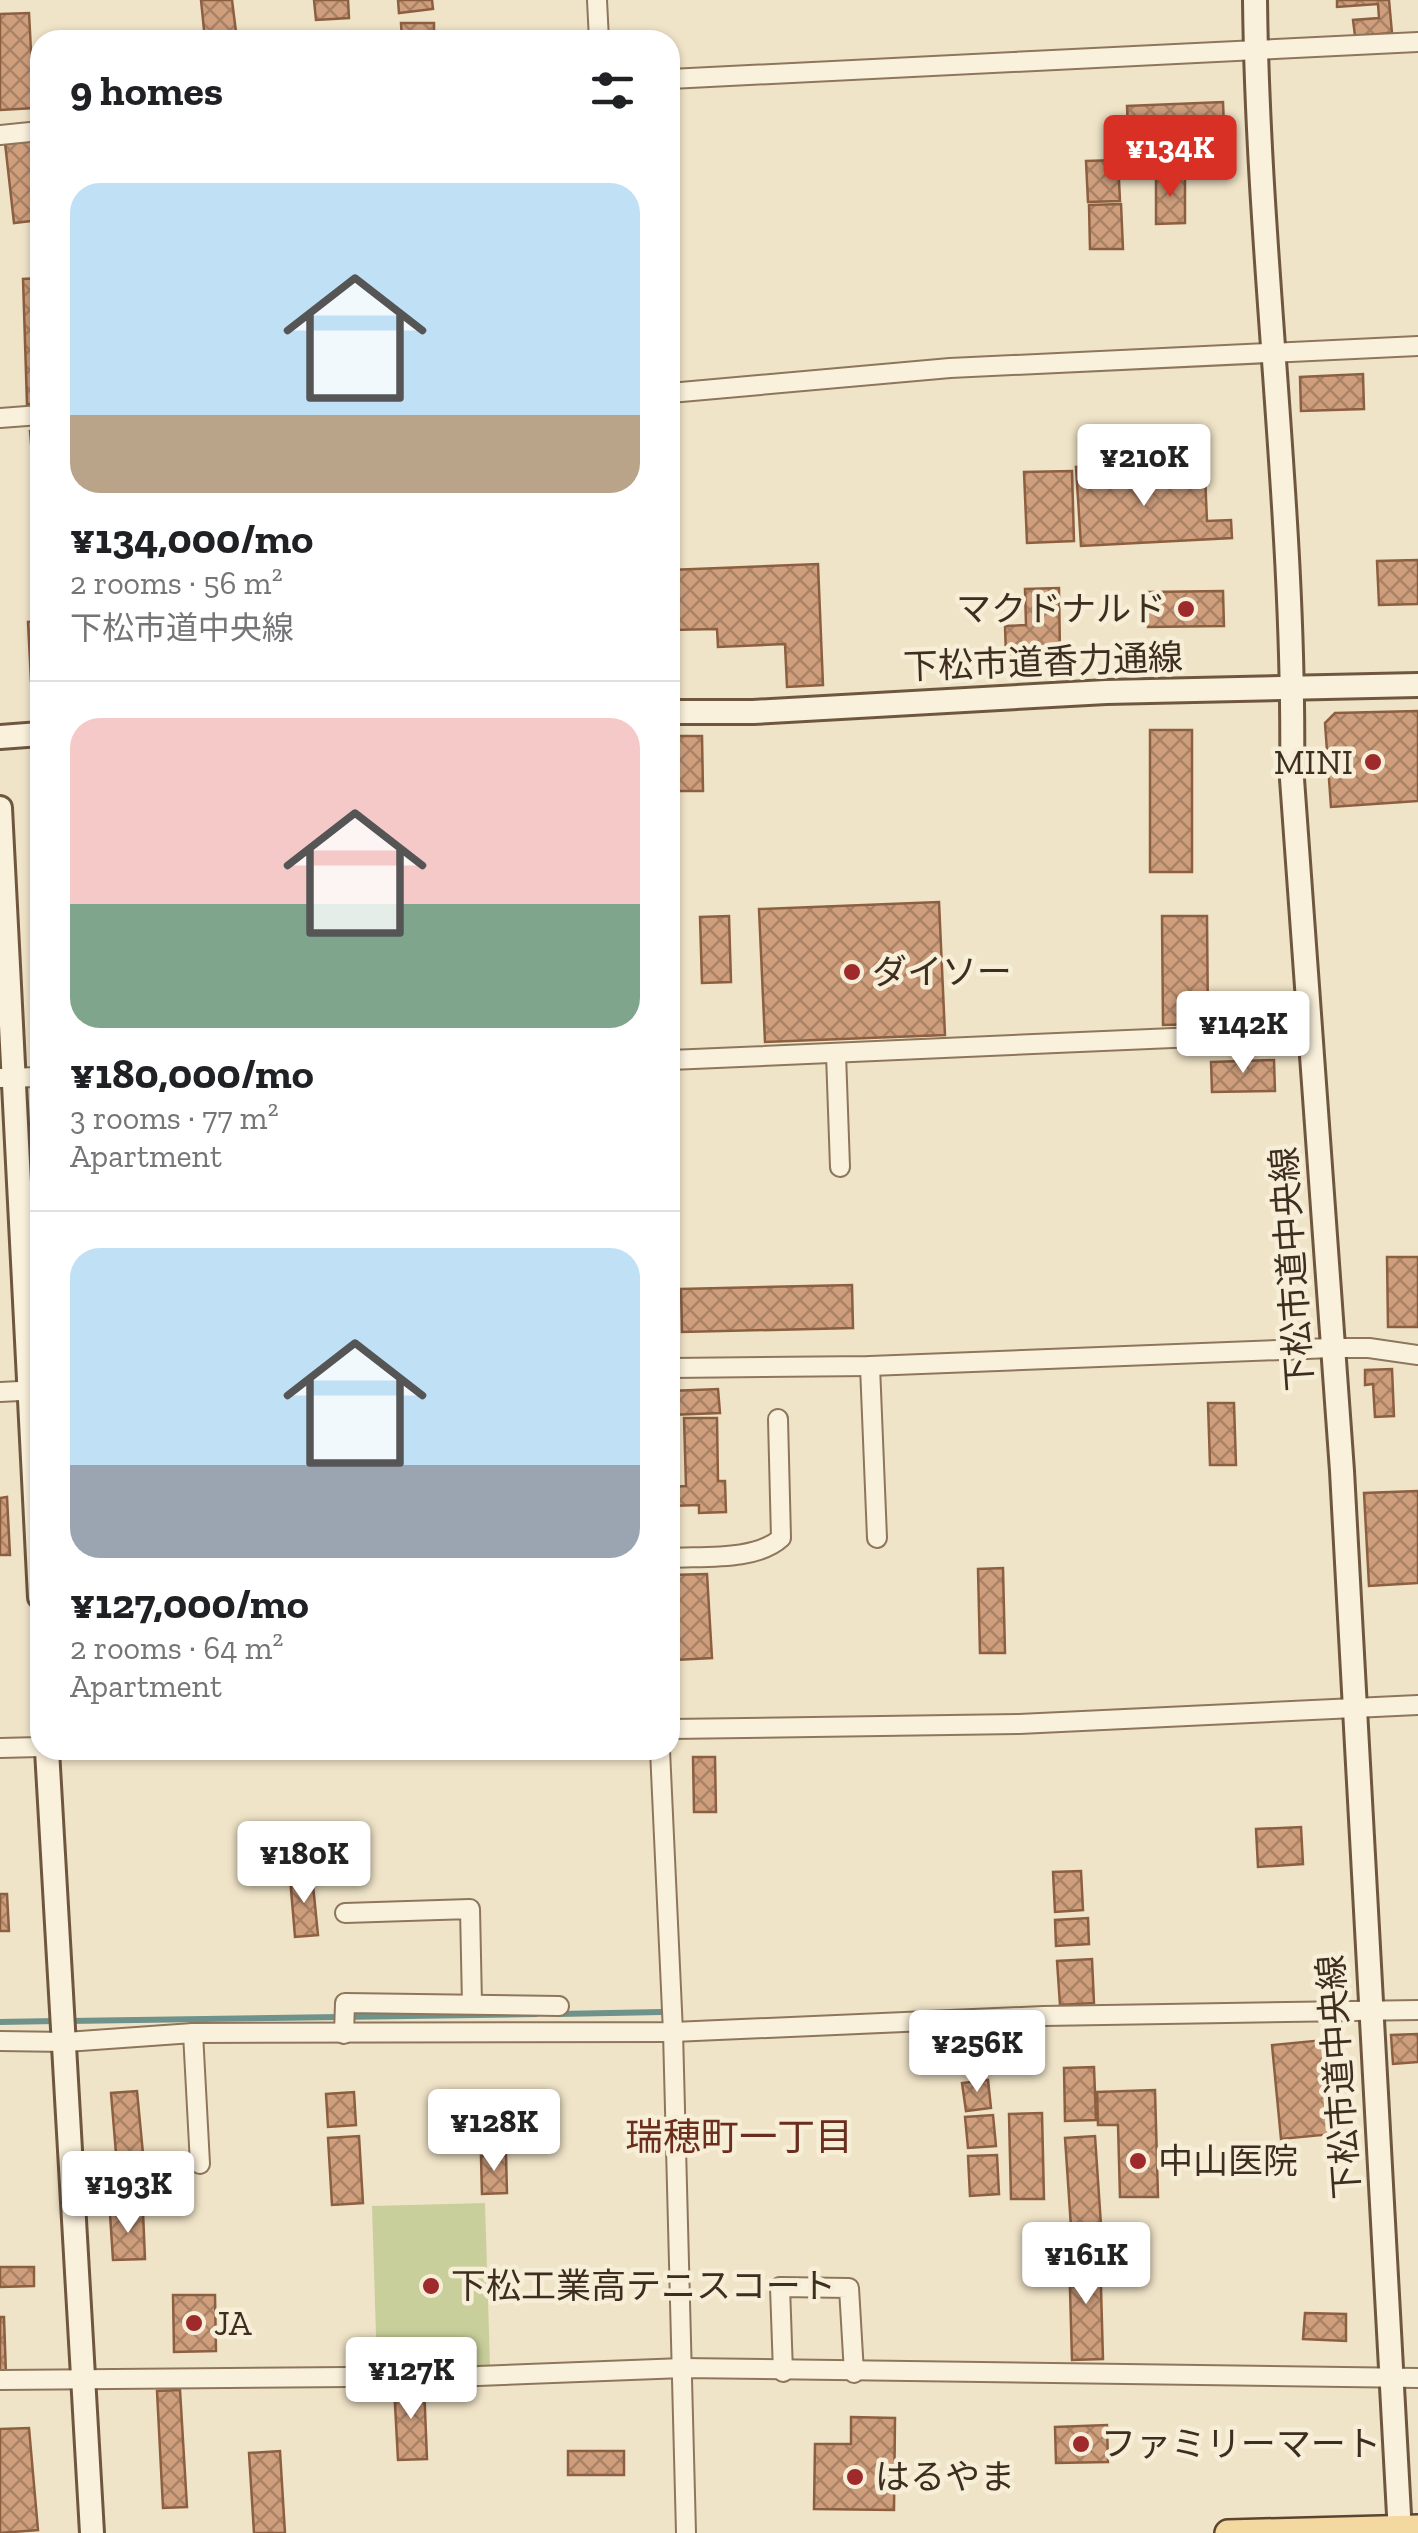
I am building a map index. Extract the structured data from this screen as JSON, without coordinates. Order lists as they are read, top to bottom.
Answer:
{
  "streets": {
    "street": ["下松市道香力通線", "下松市道中央線"]
  },
  "crossings": [
    ["下松市道香力通線", "下松市道中央線"]
  ],
  "districts": ["瑞穂町一丁目"],
  "places": [
    "マクドナルド",
    "MINI",
    "ダイソー",
    "中山医院",
    "下松工業高テニスコート",
    "JA",
    "ファミリーマート",
    "はるやま"
  ],
  "page": {
    "heading": "9 homes",
    "price": [
      "¥134K",
      "¥210K",
      "¥142K",
      "¥180K",
      "¥256K",
      "¥128K",
      "¥193K",
      "¥161K",
      "¥127K"
    ],
    "list": [
      {
        "name": "¥134,000/mo",
        "note": "2 rooms · 56 m² · 下松市道中央線"
      },
      {
        "name": "¥180,000/mo",
        "note": "3 rooms · 77 m² · Apartment"
      },
      {
        "name": "¥127,000/mo",
        "note": "2 rooms · 64 m² · Apartment"
      }
    ]
  }
}
